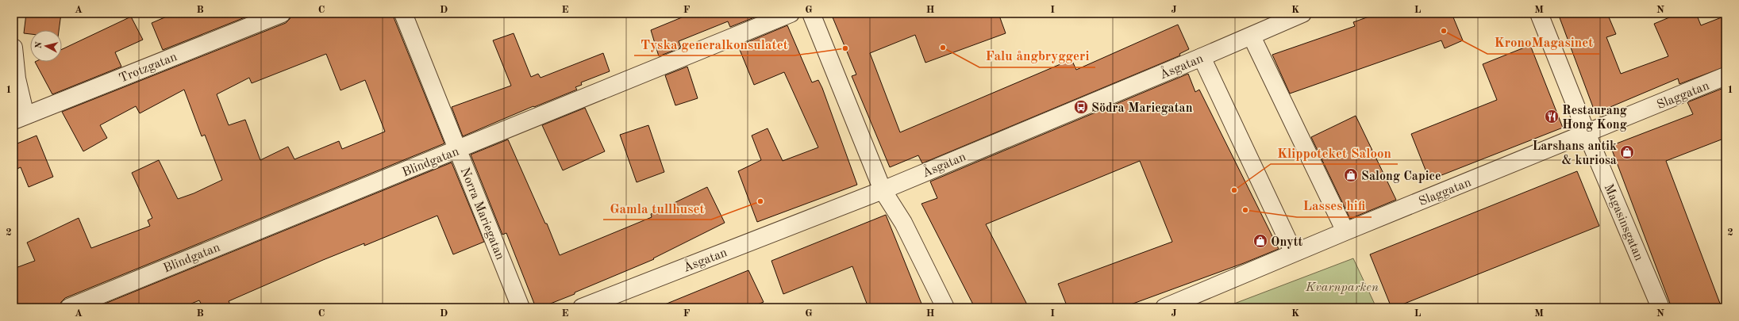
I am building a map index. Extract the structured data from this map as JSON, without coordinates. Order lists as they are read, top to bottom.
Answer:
{
  "streets": {
    "street": [
      "Åsgatan",
      "Trotzgatan",
      "Slaggatan",
      "Blindgatan",
      "Norra Mariegatan",
      "Magasinsgatan"
    ]
  },
  "crossings": [
    ["Slaggatan", "Magasinsgatan"],
    ["Blindgatan", "Norra Mariegatan"]
  ],
  "parks": ["Kvarnparken"],
  "places": {
    "other": [
      "KronoMagasinet",
      "Falu ångbryggeri",
      "Tyska generalkonsulatet",
      "Klippoteket Saloon",
      "Gamla tullhuset",
      "Lasses hifi"
    ],
    "bus stop": ["Södra Mariegatan"],
    "restaurant": ["Restaurang Hong Kong"],
    "shop": ["Larshans antik & kuriosa", "Salong Capice", "Onytt"]
  },
  "north": "left",
  "grid": {
    "columns": [
      "A",
      "B",
      "C",
      "D",
      "E",
      "F",
      "G",
      "H",
      "I",
      "J",
      "K",
      "L",
      "M",
      "N"
    ],
    "rows": ["1", "2"]
  }
}
